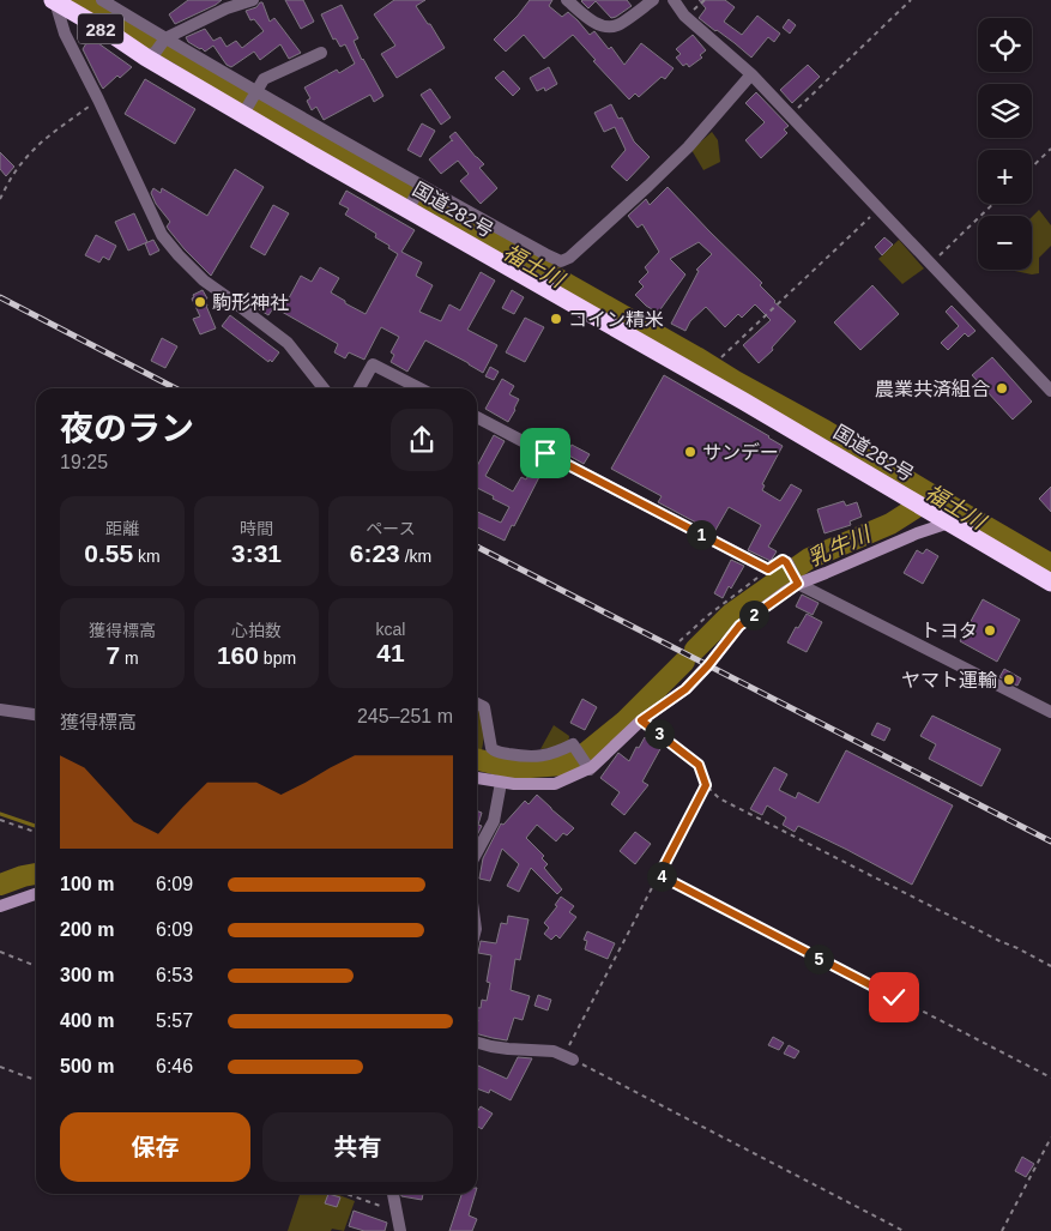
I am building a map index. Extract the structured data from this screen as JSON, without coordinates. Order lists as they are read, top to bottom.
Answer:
{
  "streets": {
    "highway": ["282", "国道282号"]
  },
  "water": ["福士川", "乳牛川"],
  "places": [
    "駒形神社",
    "コイン精米",
    "農業共済組合",
    "サンデー",
    "トヨタ",
    "ヤマト運輸"
  ],
  "page": {
    "map_buttons": ["+", "−"],
    "heading": ["夜のラン", "19:25"],
    "stats": [
      ["距離", "0.55 km"],
      ["時間", "3:31"],
      ["ペース", "6:23 /km"],
      ["獲得標高", "7 m"],
      ["心拍数", "160 bpm"],
      ["kcal", "41"]
    ],
    "pins": [
      "1",
      "2",
      "3",
      "4",
      "5"
    ],
    "chart": ["獲得標高", "245–251 m"],
    "list": [
      {
        "name": "100 m",
        "note": "6:09"
      },
      {
        "name": "200 m",
        "note": "6:09"
      },
      {
        "name": "300 m",
        "note": "6:53"
      },
      {
        "name": "400 m",
        "note": "5:57"
      },
      {
        "name": "500 m",
        "note": "6:46"
      }
    ],
    "buttons": ["保存", "共有"]
  }
}
